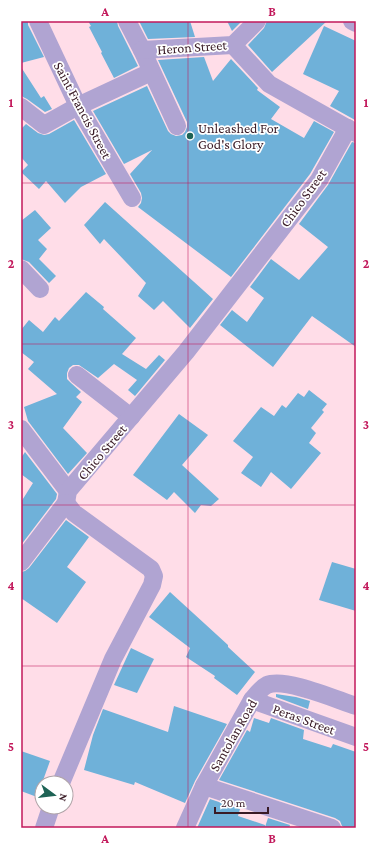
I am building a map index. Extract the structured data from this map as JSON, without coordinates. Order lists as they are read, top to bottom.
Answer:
{
  "streets": {
    "street": [
      "Heron Street",
      "Saint Francis Street",
      "Chico Street",
      "Peras Street",
      "Santolan Road"
    ]
  },
  "crossings": [
    ["Peras Street", "Santolan Road"]
  ],
  "places": ["Unleashed For God's Glory"],
  "scale_bar": "20 m",
  "north": "right",
  "grid": {
    "columns": ["A", "B"],
    "rows": [
      "1",
      "2",
      "3",
      "4",
      "5"
    ]
  }
}
